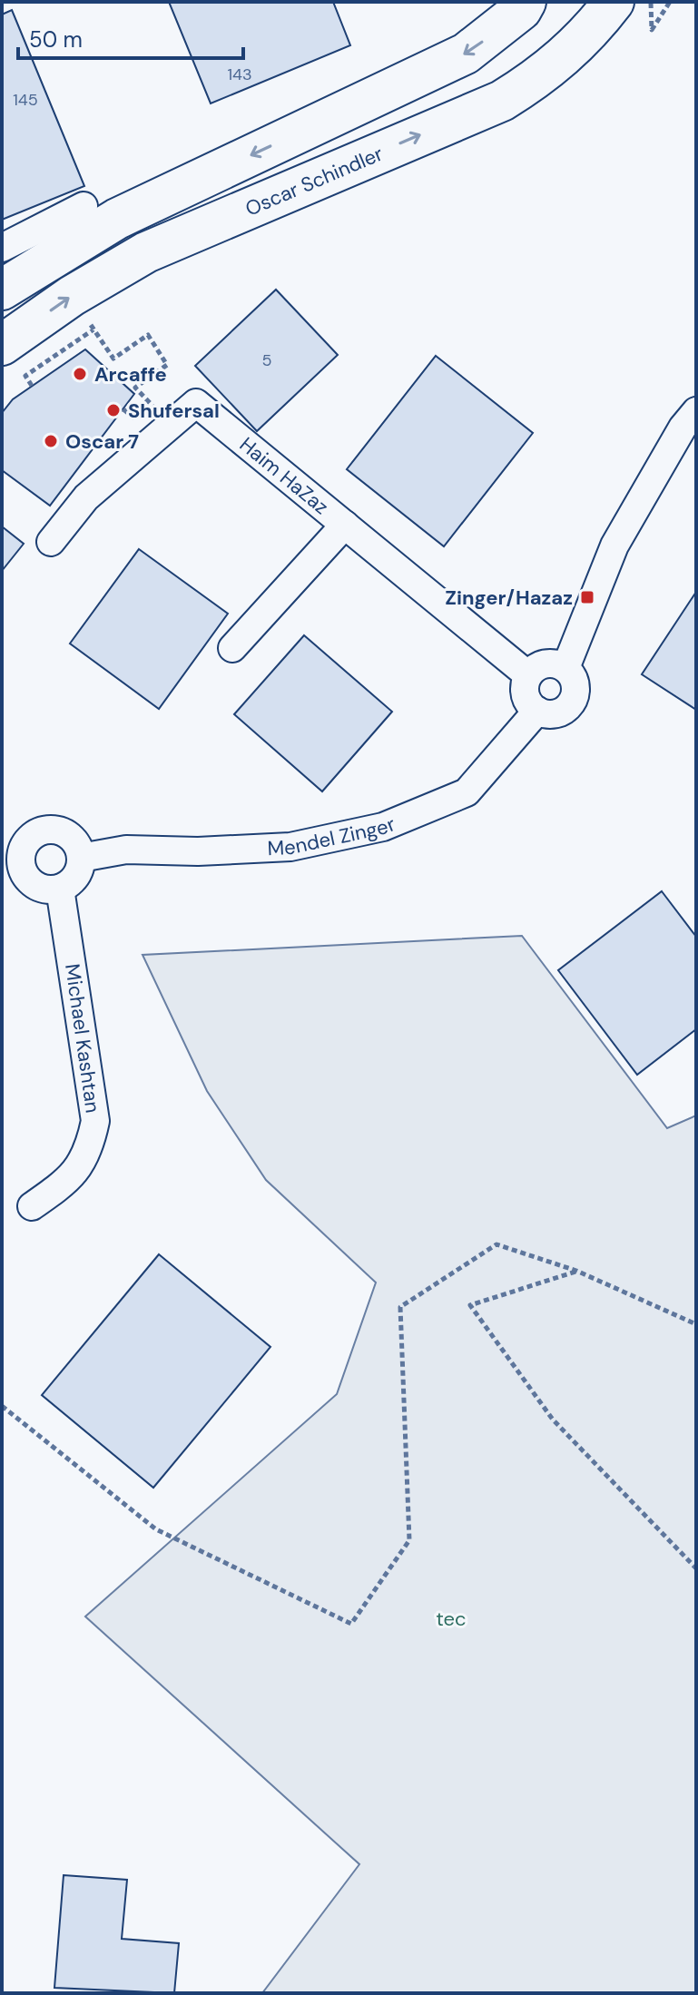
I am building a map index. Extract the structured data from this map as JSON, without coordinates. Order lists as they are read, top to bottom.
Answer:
{
  "streets": {
    "main road": ["Oscar Schindler"],
    "street": ["Haim HaZaz", "Mendel Zinger", "Michael Kashtan"]
  },
  "crossings": [
    ["Haim HaZaz", "Mendel Zinger"],
    ["Mendel Zinger", "Michael Kashtan"]
  ],
  "parks": ["tec"],
  "places": {
    "other": ["Arcaffe", "Shufersal", "Oscar 7"],
    "transit": ["Zinger/Hazaz"]
  },
  "house_numbers": ["143", "145", "5"],
  "scale_bar": "50 m"
}
